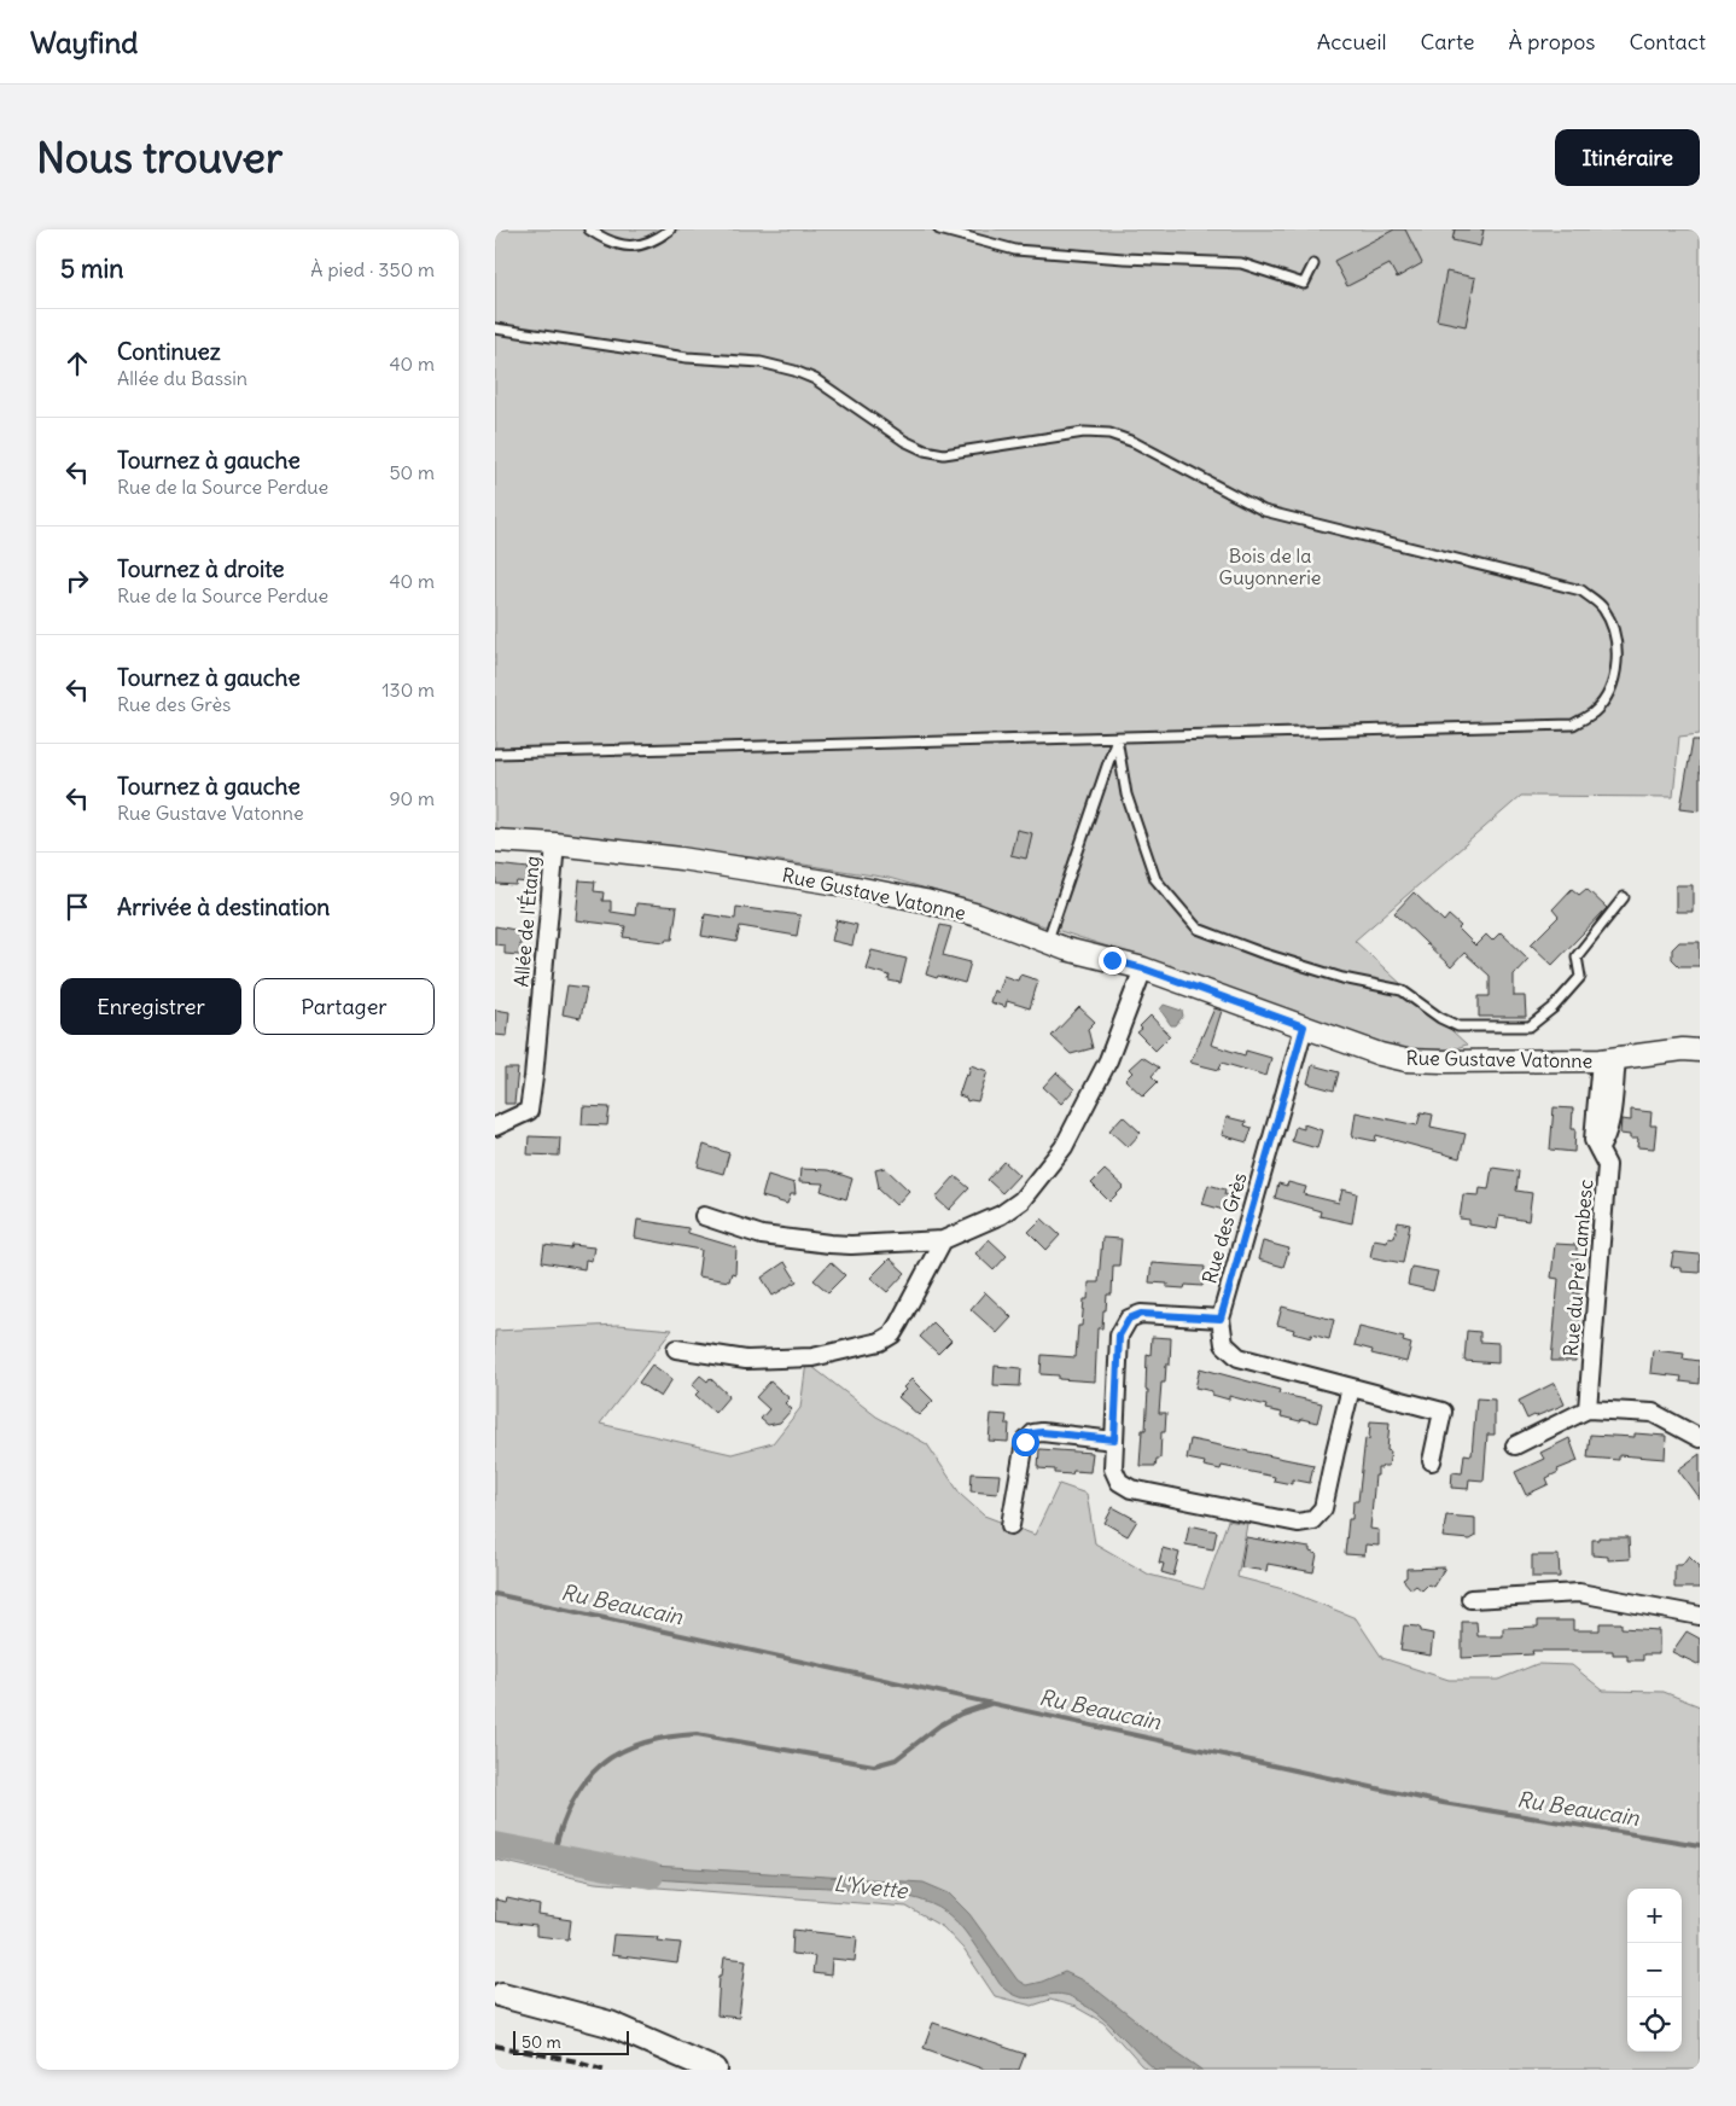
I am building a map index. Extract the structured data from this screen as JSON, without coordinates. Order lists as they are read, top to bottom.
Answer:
{
  "streets": {
    "street": [
      "Rue Gustave Vatonne",
      "Allée de l'Étang",
      "Rue des Grès",
      "Rue du Pré Lambesc"
    ]
  },
  "crossings": [
    ["Rue Gustave Vatonne", "Allée de l'Étang"],
    ["Rue Gustave Vatonne", "Rue des Grès"],
    ["Rue Gustave Vatonne", "Rue du Pré Lambesc"]
  ],
  "water": ["Ru Beaucain", "L'Yvette"],
  "parks": ["Bois de la Guyonnerie"],
  "scale_bar": "50 m",
  "page": {
    "header": "Wayfind",
    "nav": [
      "Accueil",
      "Carte",
      "À propos",
      "Contact"
    ],
    "buttons": [
      "Itinéraire",
      ["Enregistrer", "Partager"]
    ],
    "title": "Nous trouver",
    "heading": ["5 min", "À pied · 350 m"],
    "list": [
      ["Continuez", "Allée du Bassin", "40 m"],
      ["Tournez à gauche", "Rue de la Source Perdue", "50 m"],
      ["Tournez à droite", "Rue de la Source Perdue", "40 m"],
      ["Tournez à gauche", "Rue des Grès", "130 m"],
      ["Tournez à gauche", "Rue Gustave Vatonne", "90 m"],
      "Arrivée à destination"
    ],
    "map_buttons": ["+", "−"],
    "scale": "50 m"
  }
}
